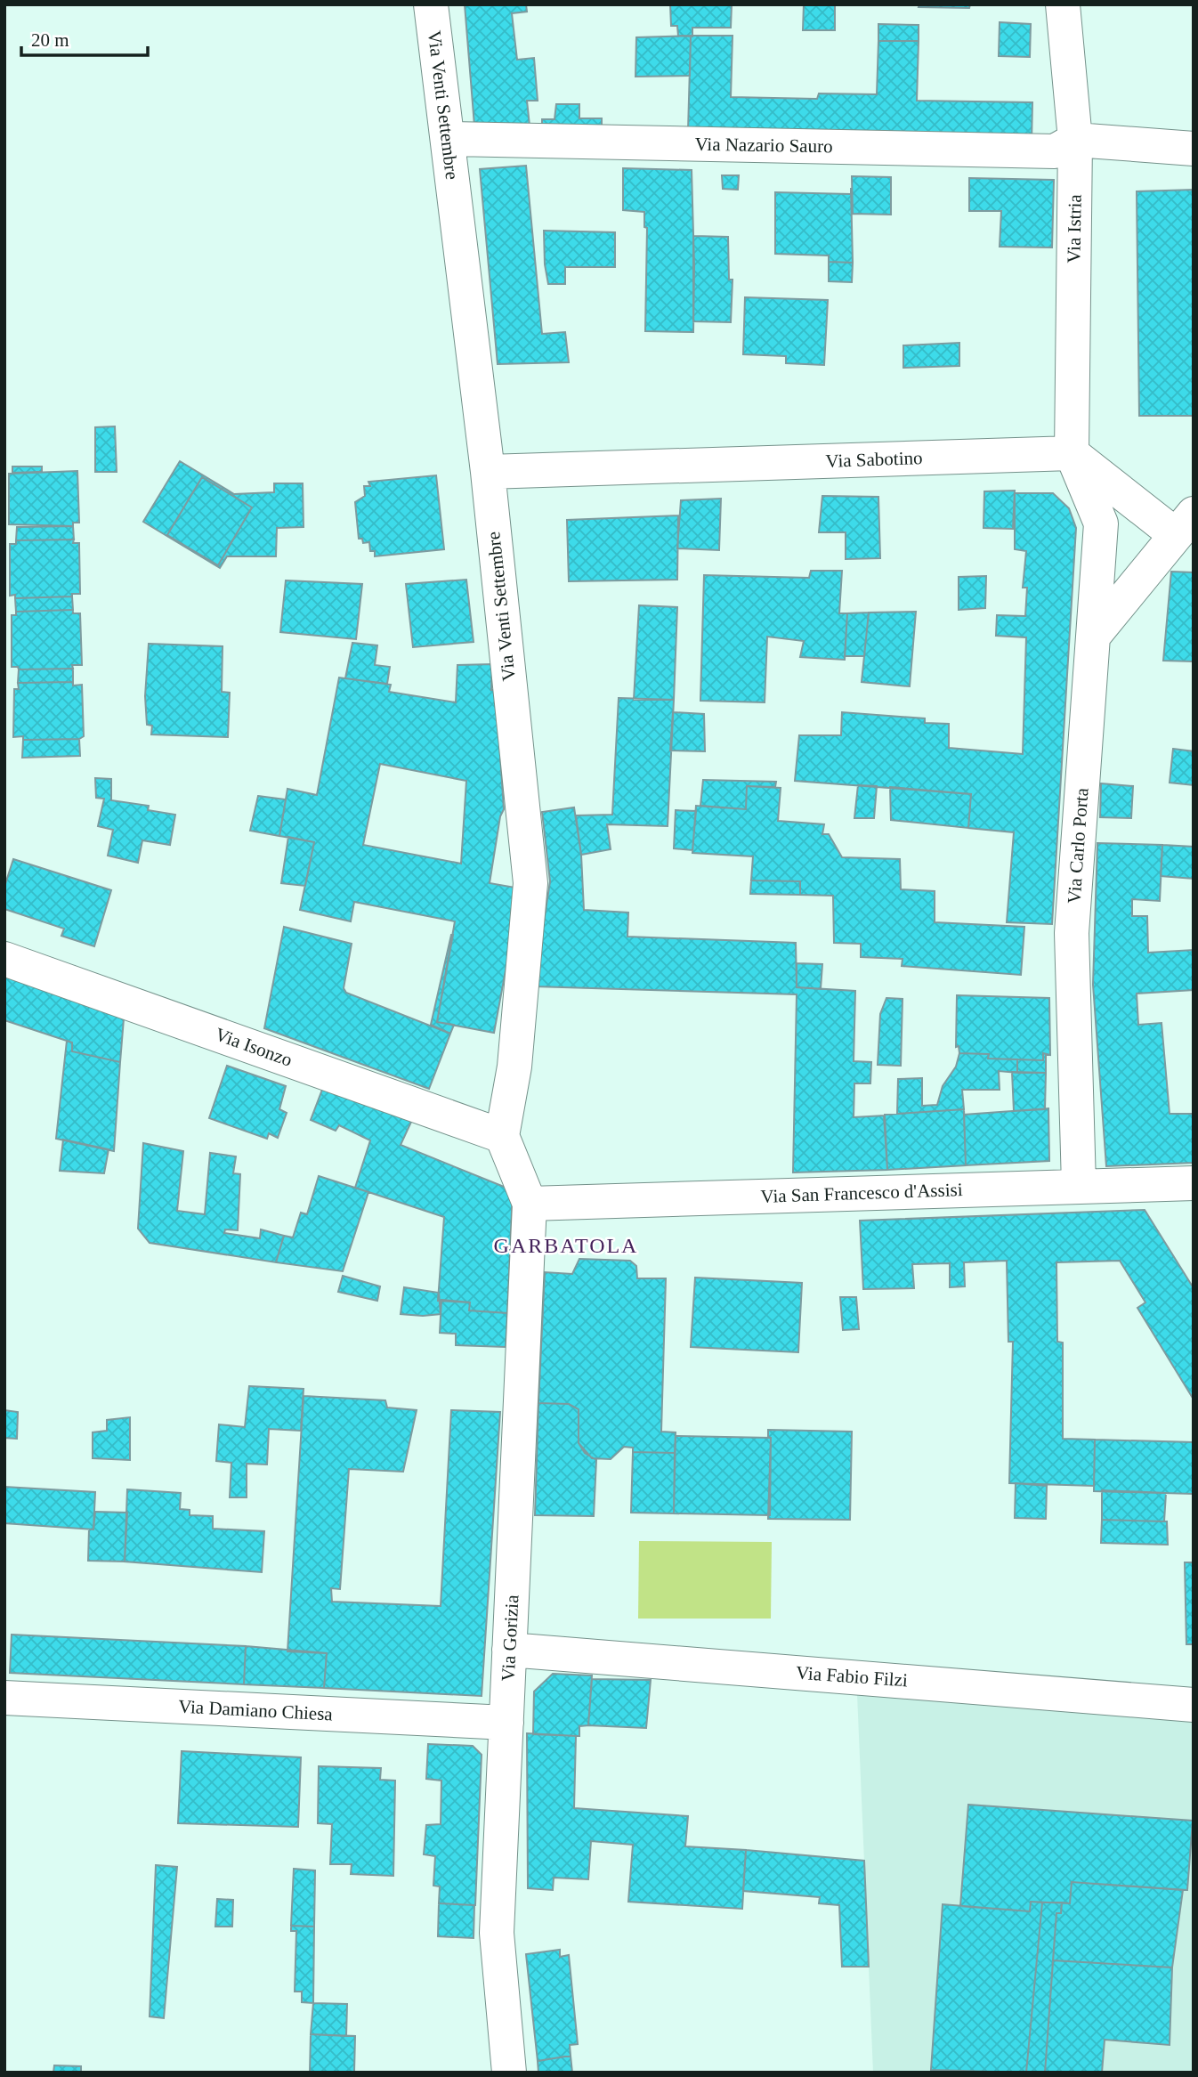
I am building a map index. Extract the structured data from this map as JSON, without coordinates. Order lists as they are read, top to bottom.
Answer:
{
  "streets": {
    "street": [
      "Via Venti Settembre",
      "Via Nazario Sauro",
      "Via Istria",
      "Via Sabotino",
      "Via Carlo Porta",
      "Via Isonzo",
      "Via San Francesco d'Assisi",
      "Via Gorizia",
      "Via Fabio Filzi",
      "Via Damiano Chiesa"
    ]
  },
  "crossings": [
    ["Via Venti Settembre", "Via Nazario Sauro"],
    ["Via Venti Settembre", "Via Sabotino"],
    ["Via Venti Settembre", "Via Isonzo"],
    ["Via Nazario Sauro", "Via Istria"],
    ["Via Istria", "Via Sabotino"],
    ["Via Carlo Porta", "Via San Francesco d'Assisi"],
    ["Via San Francesco d'Assisi", "Via Gorizia"],
    ["Via Gorizia", "Via Fabio Filzi"],
    ["Via Gorizia", "Via Damiano Chiesa"]
  ],
  "districts": ["GARBATOLA"],
  "scale_bar": "20 m"
}
